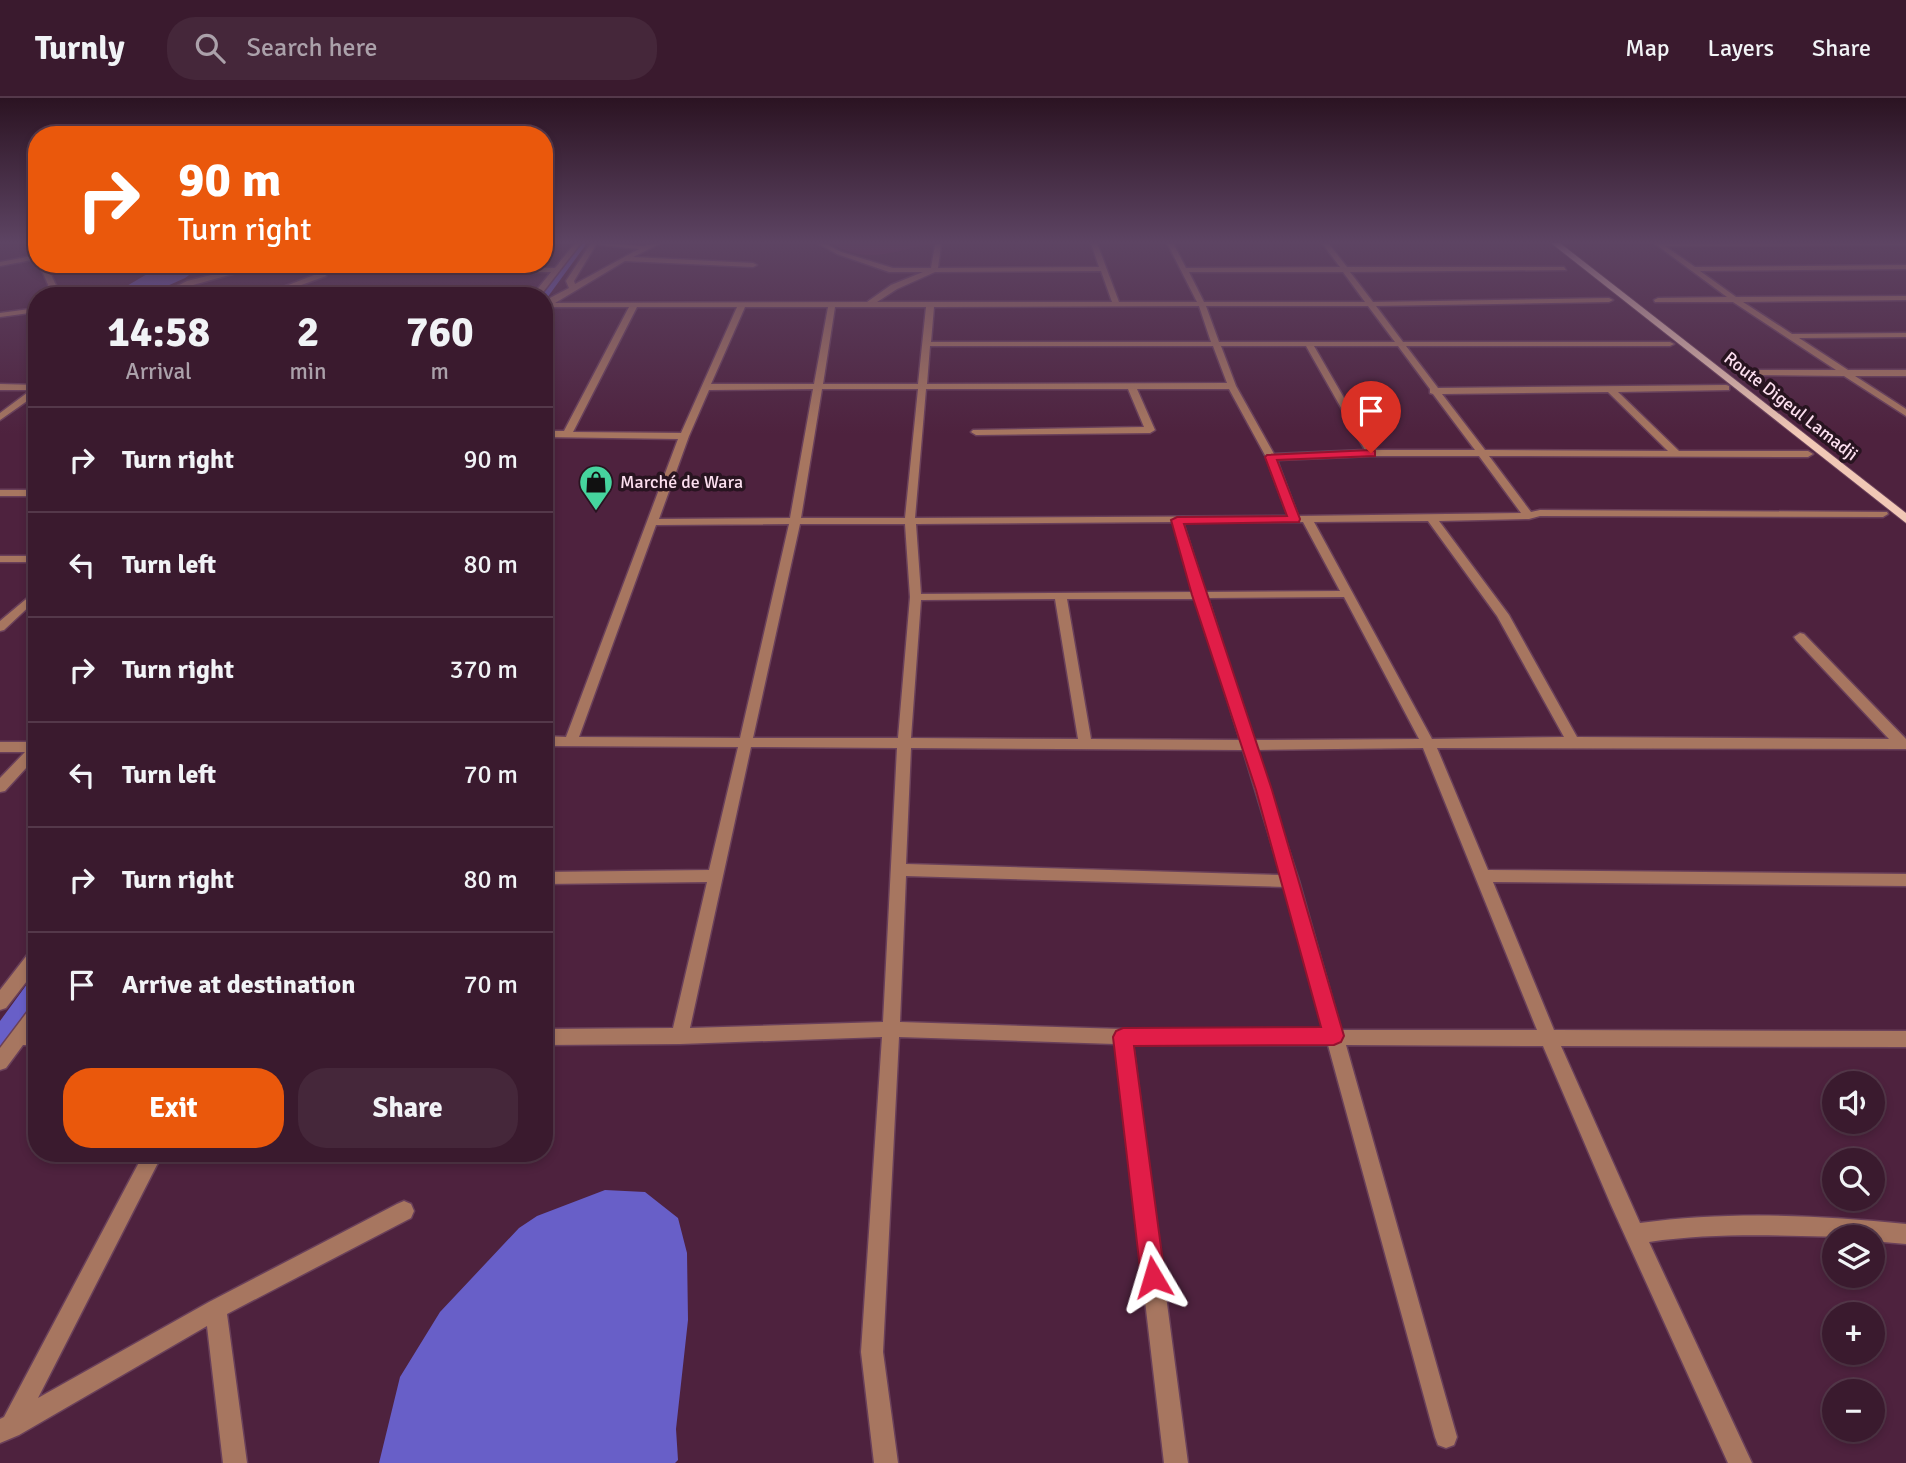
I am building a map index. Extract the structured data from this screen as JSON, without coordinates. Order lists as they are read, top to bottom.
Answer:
{
  "streets": {
    "main road": ["Route Digeul Lamadji"]
  },
  "places": {
    "shop": ["Marché de Wara"]
  },
  "page": {
    "header": "Turnly",
    "search": "Search here",
    "nav": ["Map", "Layers", "Share"],
    "turn": ["90 m", "Turn right"],
    "eta": [
      "14:58",
      "Arrival",
      "2",
      "min",
      "760",
      "m"
    ],
    "list": [
      {
        "name": "Turn right",
        "value": "90 m"
      },
      {
        "name": "Turn left",
        "value": "80 m"
      },
      {
        "name": "Turn right",
        "value": "370 m"
      },
      {
        "name": "Turn left",
        "value": "70 m"
      },
      {
        "name": "Turn right",
        "value": "80 m"
      },
      {
        "name": "Arrive at destination",
        "value": "70 m"
      }
    ],
    "buttons": ["Exit", "Share"],
    "map_buttons": ["+", "−"]
  }
}
